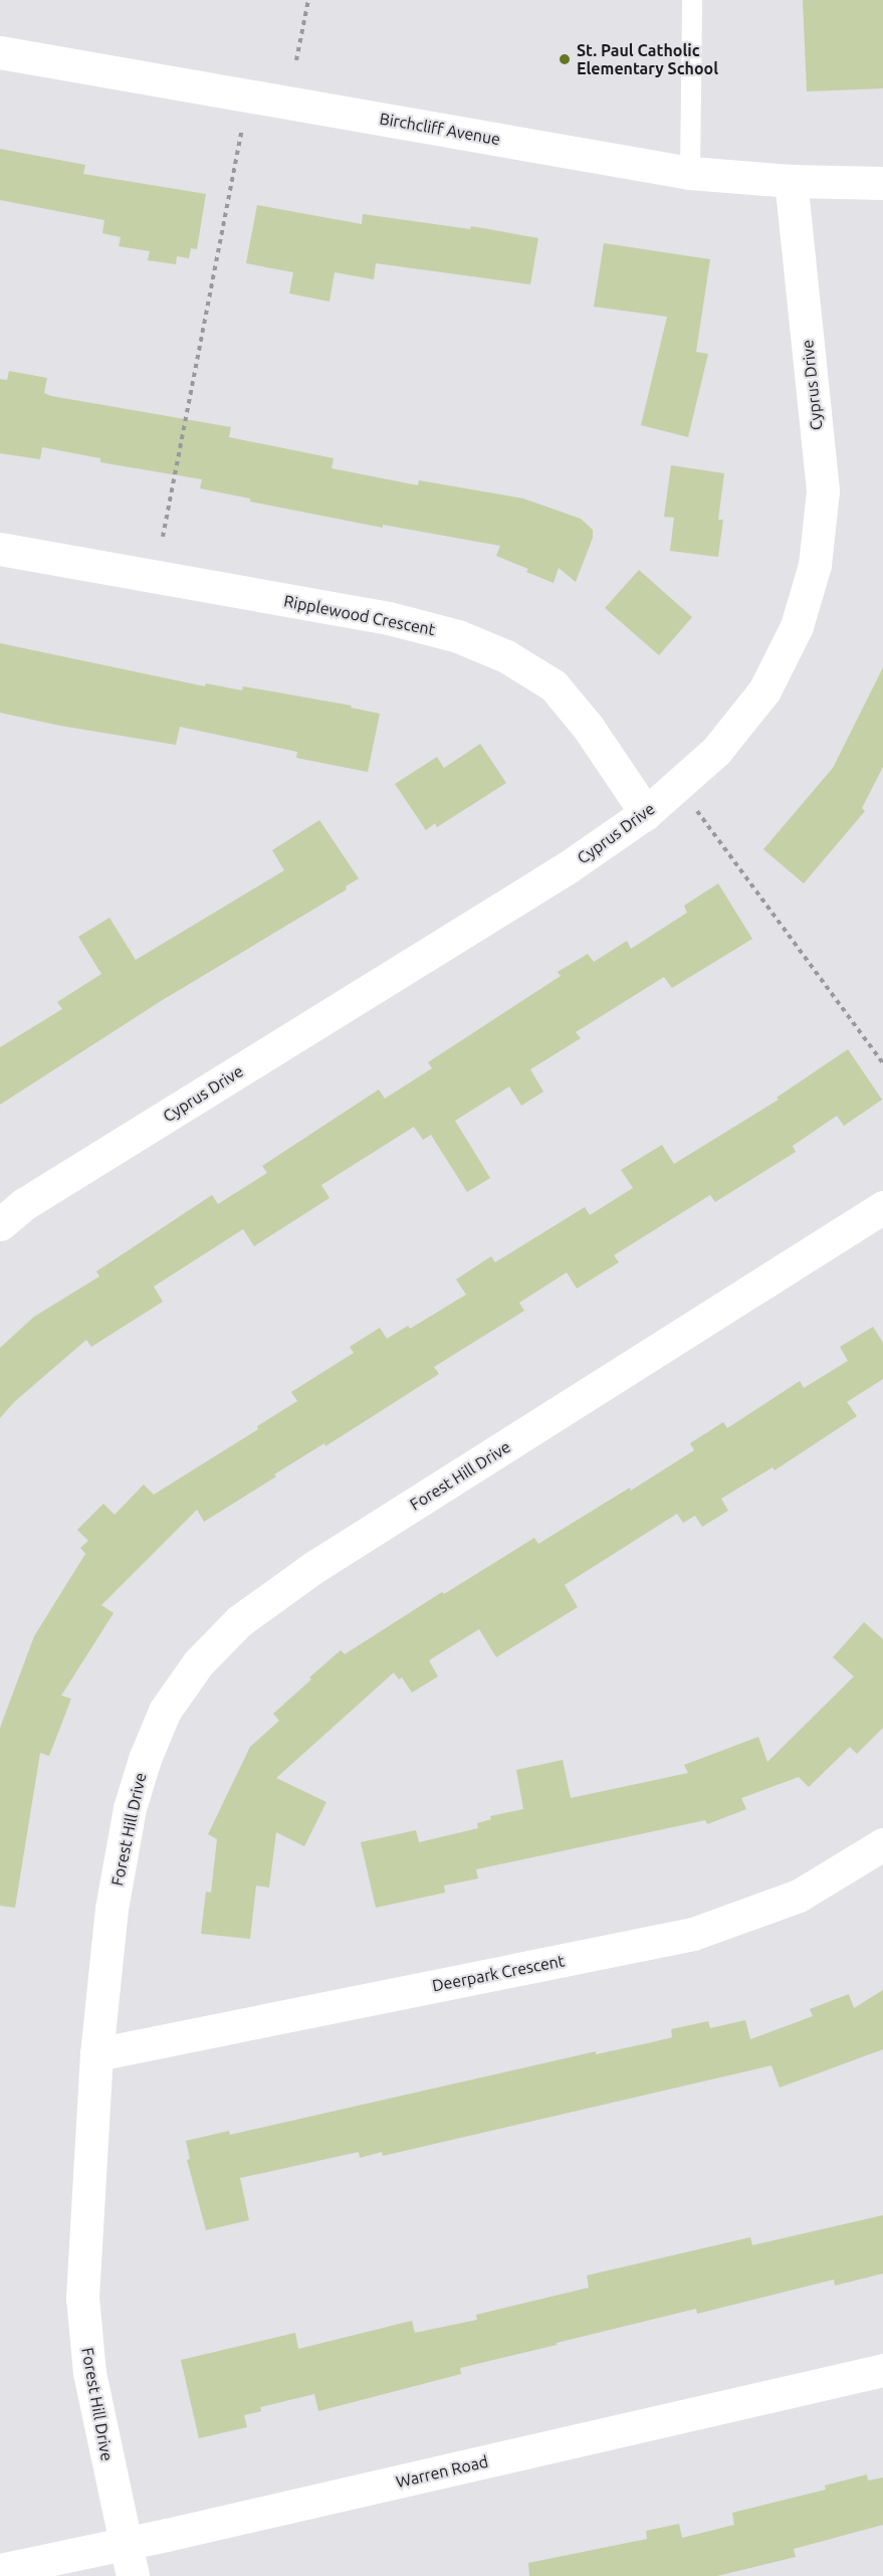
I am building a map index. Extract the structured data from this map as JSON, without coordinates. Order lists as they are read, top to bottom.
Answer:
{
  "streets": {
    "street": [
      "Birchcliff Avenue",
      "Cyprus Drive",
      "Ripplewood Crescent",
      "Forest Hill Drive",
      "Deerpark Crescent",
      "Warren Road"
    ]
  },
  "crossings": [
    ["Birchcliff Avenue", "Cyprus Drive"],
    ["Cyprus Drive", "Ripplewood Crescent"],
    ["Forest Hill Drive", "Deerpark Crescent"],
    ["Forest Hill Drive", "Warren Road"]
  ],
  "places": ["St. Paul Catholic Elementary School"]
}
